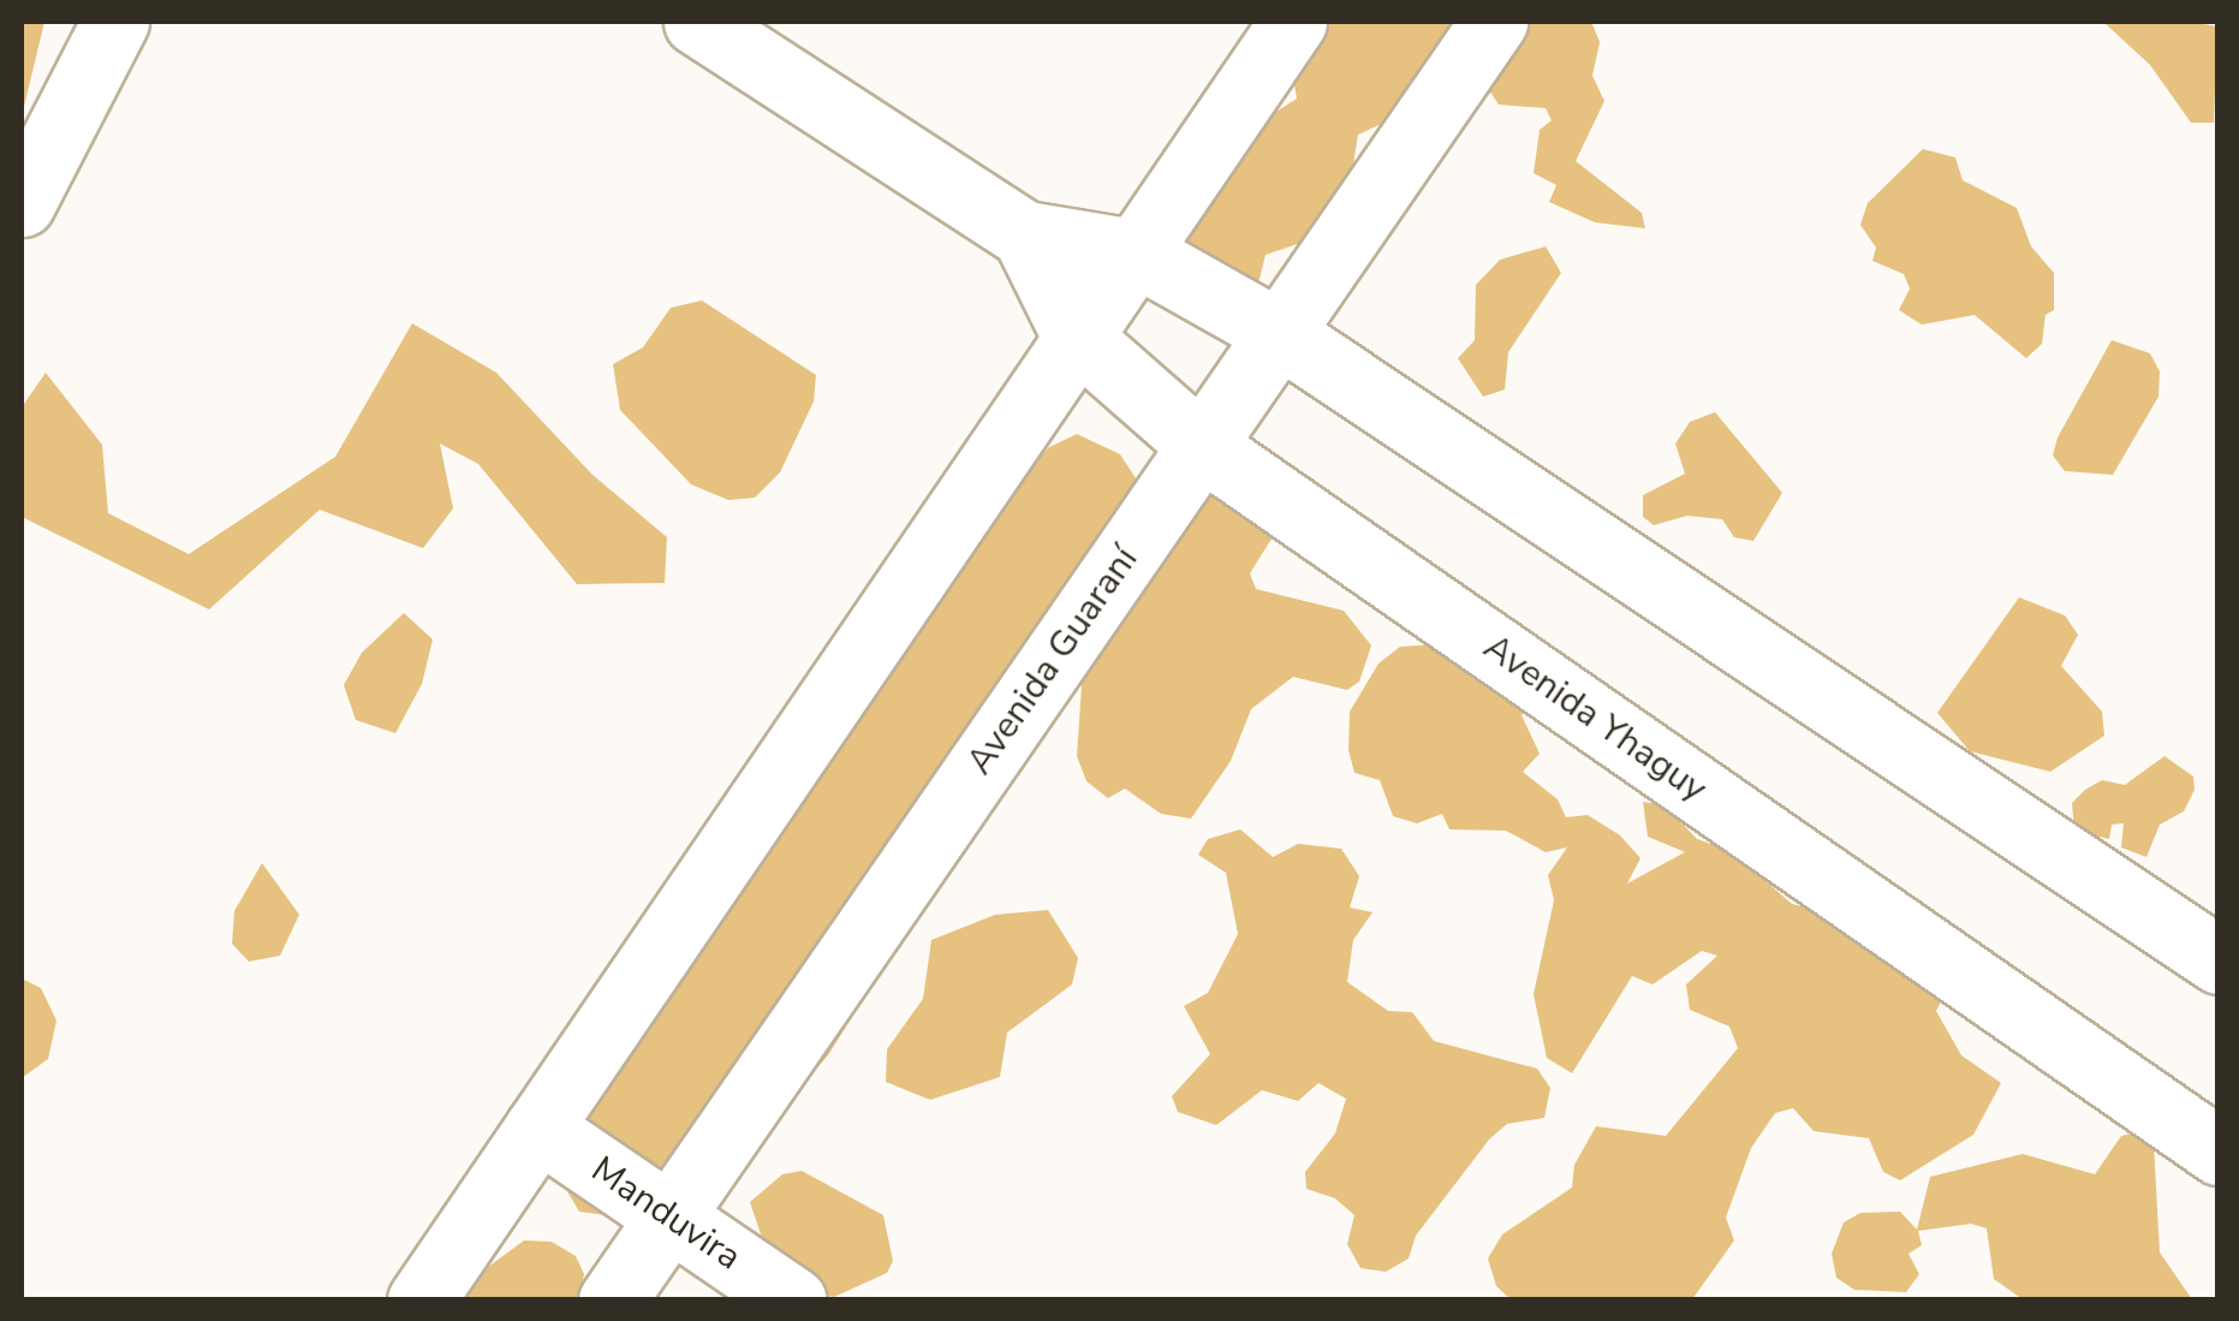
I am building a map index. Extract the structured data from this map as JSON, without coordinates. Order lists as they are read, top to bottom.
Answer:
{
  "streets": {
    "street": ["Avenida Guaraní", "Avenida Yhaguy", "Manduvira"]
  },
  "crossings": [
    ["Avenida Guaraní", "Avenida Yhaguy"],
    ["Avenida Guaraní", "Manduvira"]
  ]
}
